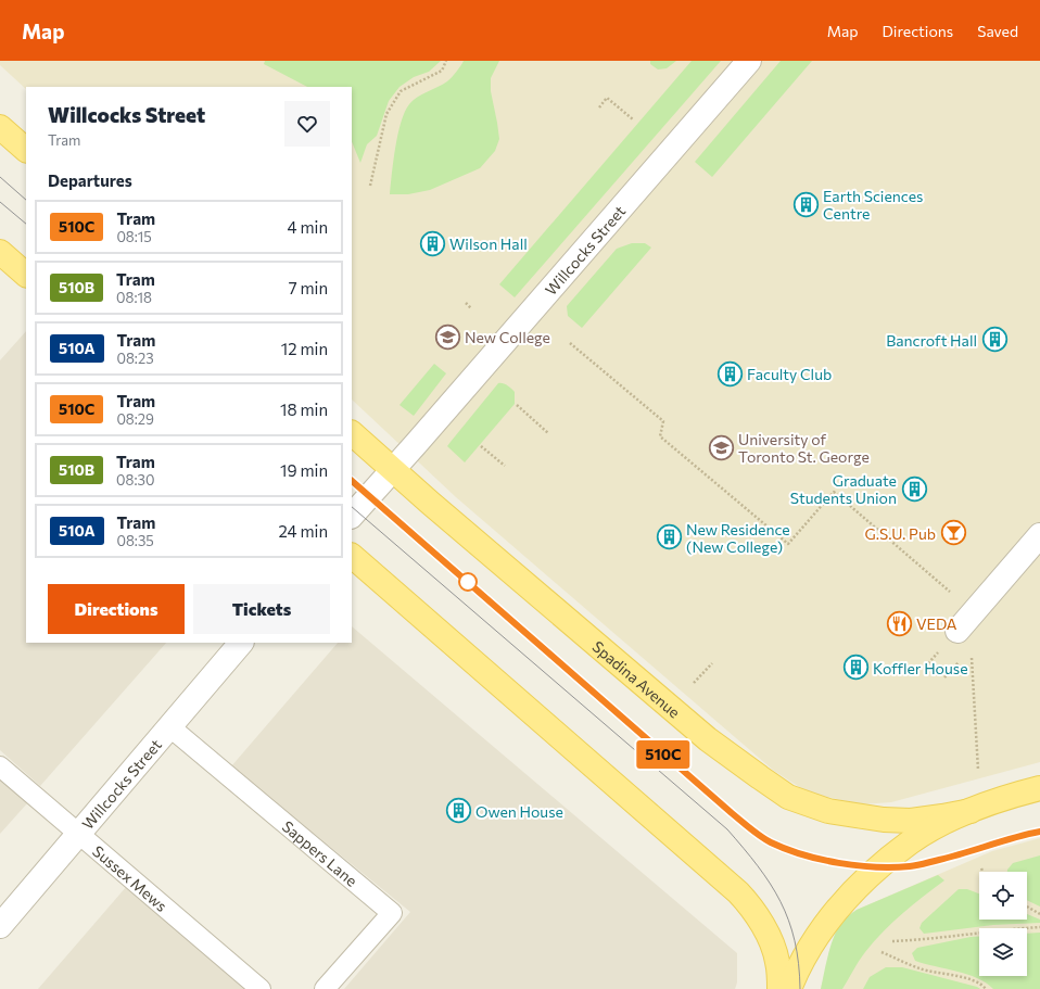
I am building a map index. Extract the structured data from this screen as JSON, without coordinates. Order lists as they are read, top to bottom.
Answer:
{
  "streets": {
    "main road": ["Spadina Avenue"],
    "street": ["Willcocks Street"],
    "lane": ["Sappers Lane", "Sussex Mews"]
  },
  "crossings": [
    ["Willcocks Street", "Spadina Avenue"],
    ["Willcocks Street", "Sappers Lane"],
    ["Willcocks Street", "Sussex Mews"]
  ],
  "places": {
    "building": [
      "Earth Sciences Centre",
      "Wilson Hall",
      "Bancroft Hall",
      "Faculty Club",
      "Graduate Students Union",
      "New Residence (New College)",
      "Koffler House",
      "Owen House"
    ],
    "school or university": ["New College", "University of Toronto St. George"],
    "bar": ["G.S.U. Pub"],
    "restaurant": ["VEDA"]
  },
  "lines": ["tram line 510C"],
  "page": {
    "header": "Map",
    "nav": ["Map", "Directions", "Saved"],
    "on_map": "510C",
    "heading": [
      ["Willcocks Street", "Tram"],
      "Departures"
    ],
    "list": [
      {
        "mark": "510C",
        "name": "Tram",
        "note": "08:15",
        "value": "4 min"
      },
      {
        "mark": "510B",
        "name": "Tram",
        "note": "08:18",
        "value": "7 min"
      },
      {
        "mark": "510A",
        "name": "Tram",
        "note": "08:23",
        "value": "12 min"
      },
      {
        "mark": "510C",
        "name": "Tram",
        "note": "08:29",
        "value": "18 min"
      },
      {
        "mark": "510B",
        "name": "Tram",
        "note": "08:30",
        "value": "19 min"
      },
      {
        "mark": "510A",
        "name": "Tram",
        "note": "08:35",
        "value": "24 min"
      }
    ],
    "buttons": ["Directions", "Tickets"]
  }
}
